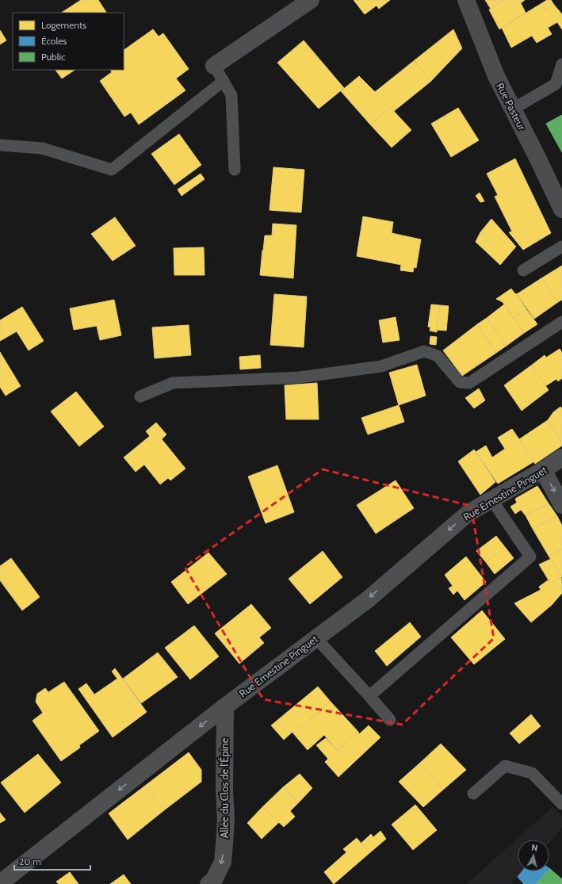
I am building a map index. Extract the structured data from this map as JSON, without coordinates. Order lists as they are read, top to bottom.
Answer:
{
  "streets": {
    "street": ["Rue Pasteur", "Rue Ernestine Pinguet", "Allée du Clos de l'Épine"]
  },
  "crossings": [
    ["Rue Ernestine Pinguet", "Allée du Clos de l'Épine"]
  ],
  "one_way": ["Rue Ernestine Pinguet", "Allée du Clos de l'Épine"],
  "legend": ["Logements", "Écoles", "Public"],
  "scale_bar": "20 m",
  "north": "top"
}
